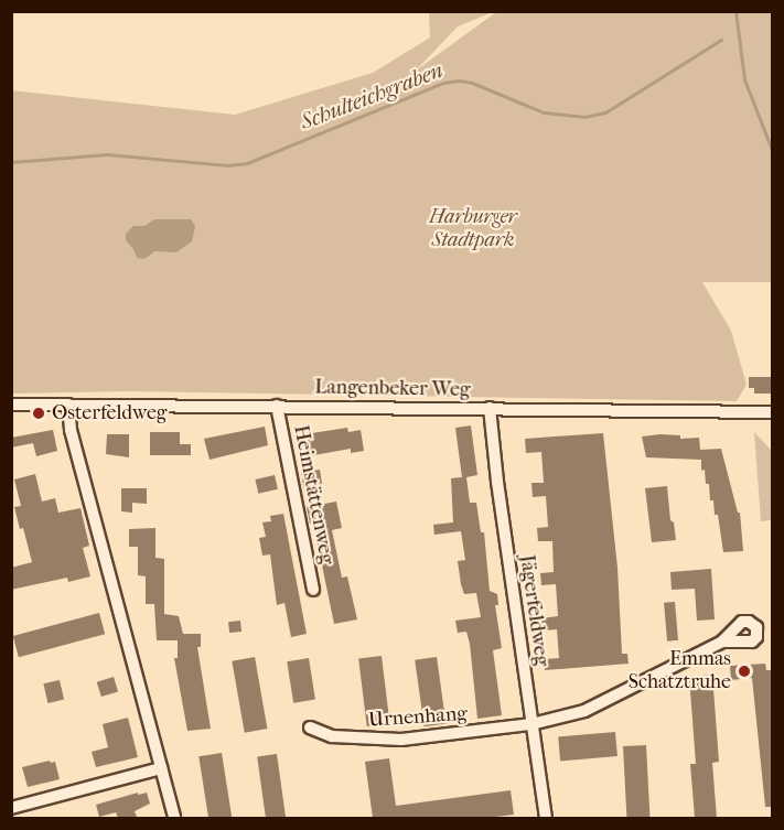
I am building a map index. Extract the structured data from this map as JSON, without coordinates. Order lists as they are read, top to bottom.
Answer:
{
  "streets": {
    "street": [
      "Langenbeker Weg",
      "Heimstättenweg",
      "Jägerfeldweg",
      "Urnenhang"
    ]
  },
  "crossings": [
    ["Langenbeker Weg", "Heimstättenweg"],
    ["Langenbeker Weg", "Jägerfeldweg"],
    ["Jägerfeldweg", "Urnenhang"]
  ],
  "water": ["Schulteichgraben"],
  "parks": ["Harburger Stadtpark"],
  "places": ["Osterfeldweg", "Emmas Schatztruhe"]
}
